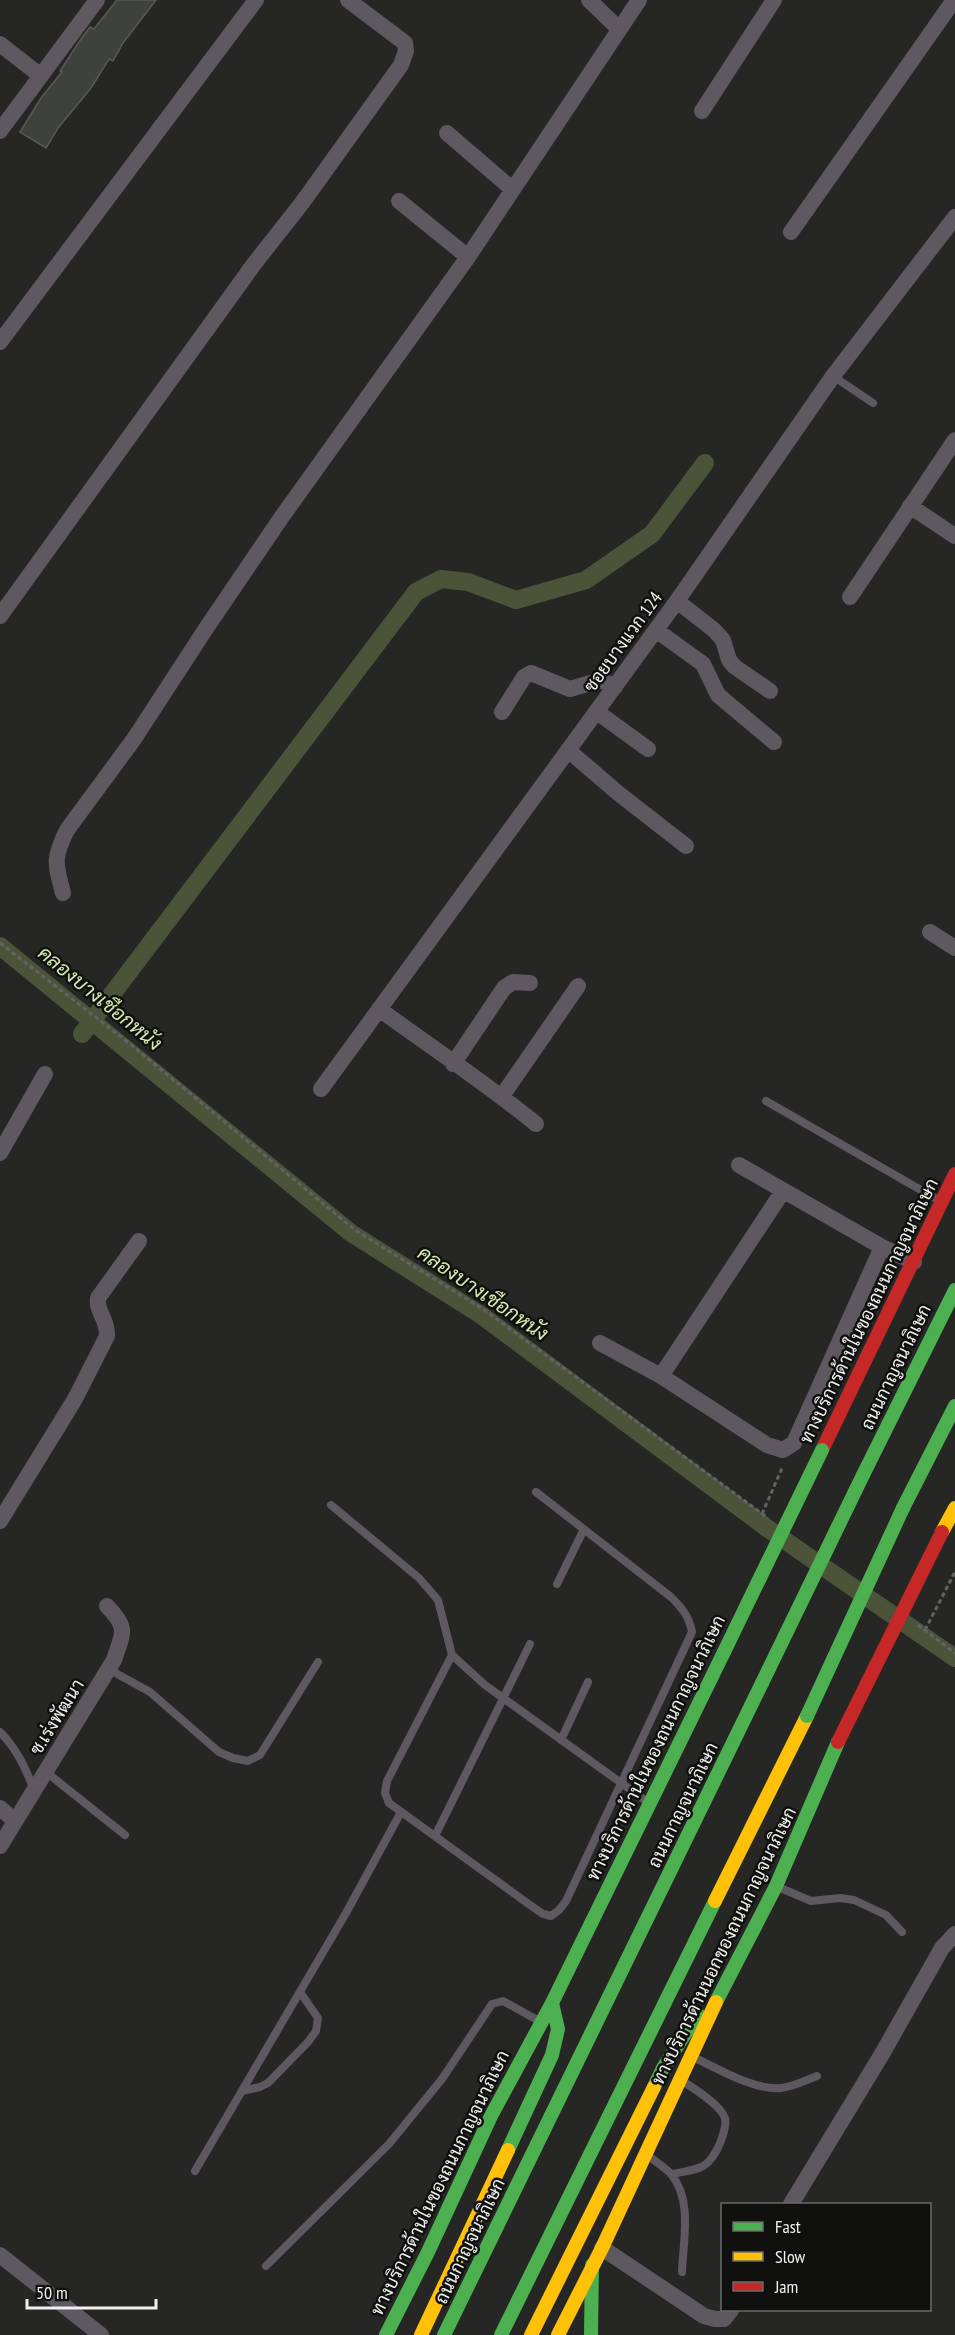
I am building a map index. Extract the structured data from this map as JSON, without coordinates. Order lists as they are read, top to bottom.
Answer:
{
  "streets": {
    "main road": ["ทางบริการด้านในของถนนกาญจนาภิเษก", "ถนนกาญจนาภิเษก", "ทางบริการด้านนอกของถนนกาญจนาภิเษก"],
    "street": ["ซอยบางแวก 124", "ซ.เร่งพัฒนา"]
  },
  "water": ["คลองบางเชือกหนัง"],
  "legend": ["Fast", "Slow", "Jam"],
  "scale_bar": "50 m"
}
